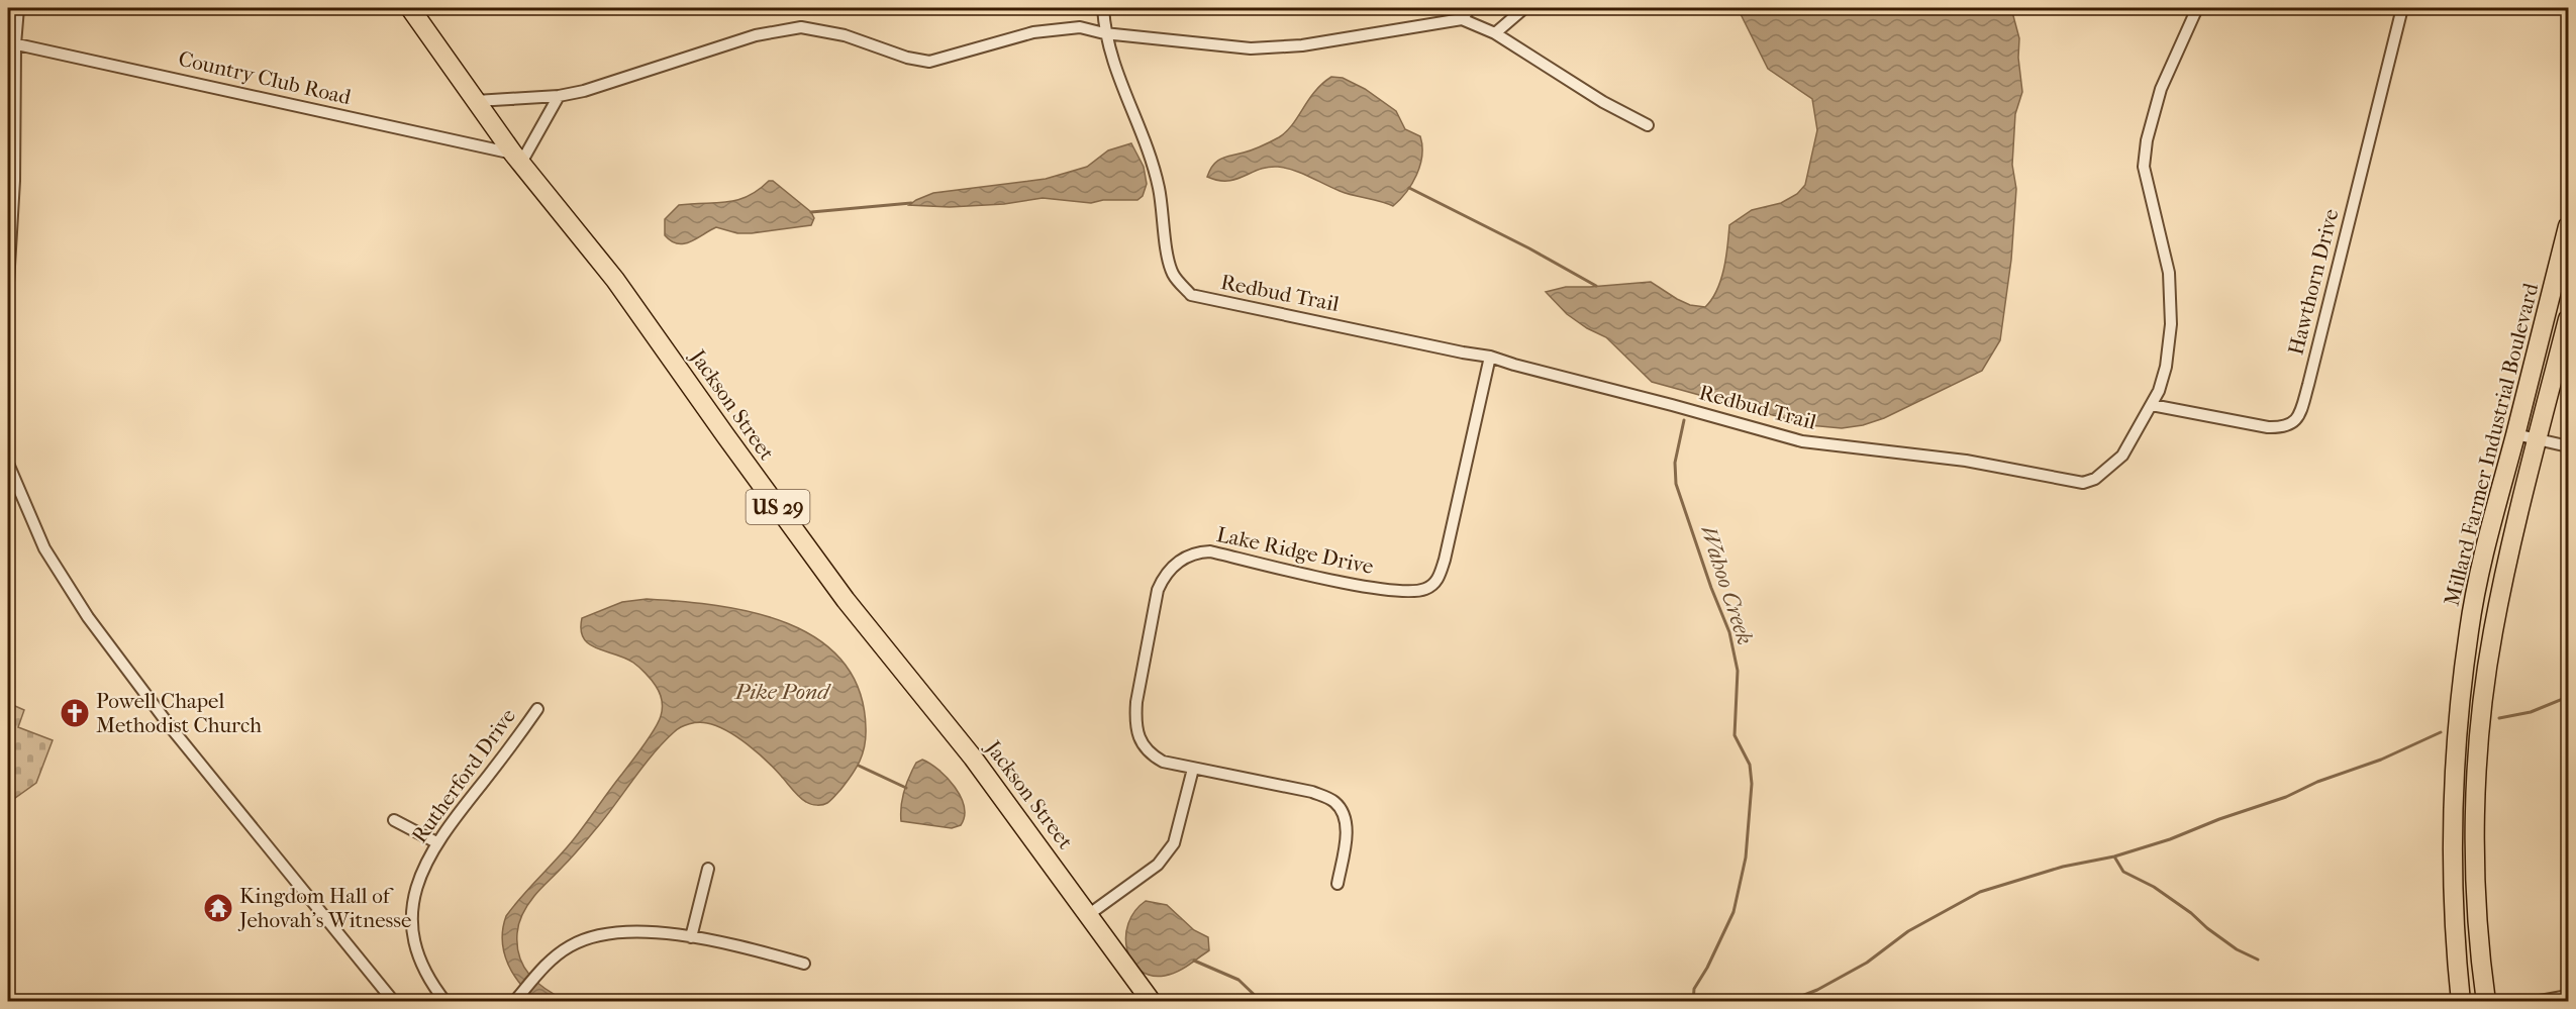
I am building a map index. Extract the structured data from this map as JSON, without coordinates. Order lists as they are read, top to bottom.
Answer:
{
  "streets": {
    "main road": ["Jackson Street", "Millard Farmer Industrial Boulevard", "US 29"],
    "street": [
      "Country Club Road",
      "Hawthorn Drive",
      "Redbud Trail",
      "Lake Ridge Drive",
      "Rutherford Drive"
    ]
  },
  "crossings": [
    ["Country Club Road", "Jackson Street"],
    ["Hawthorn Drive", "Redbud Trail"],
    ["Redbud Trail", "Lake Ridge Drive"]
  ],
  "water": ["Wahoo Creek", "Pike Pond"],
  "places": {
    "church": ["Powell Chapel Methodist Church"],
    "temple": ["Kingdom Hall of Jehovah’s Witnesse"]
  }
}
